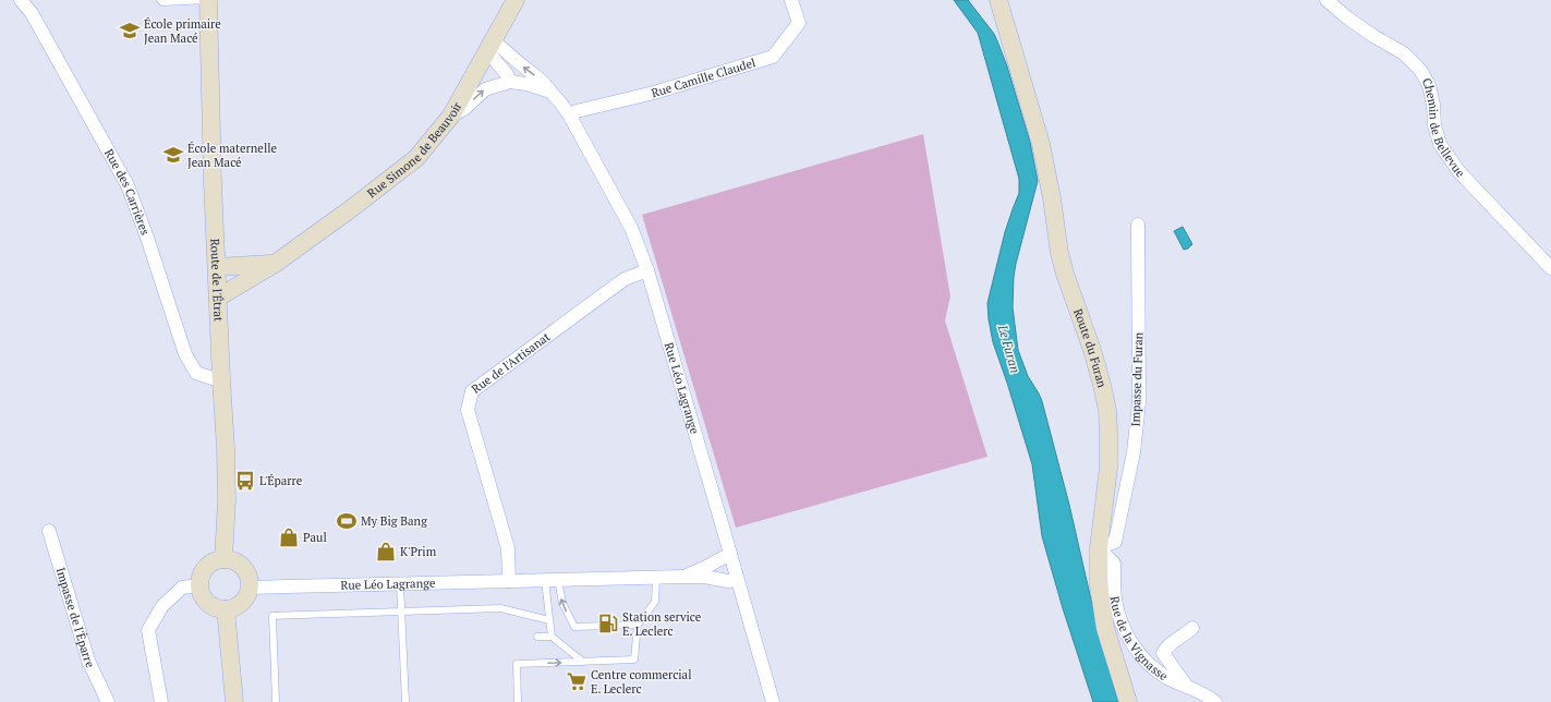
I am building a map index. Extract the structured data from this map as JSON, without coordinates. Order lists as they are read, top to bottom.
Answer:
{
  "streets": {
    "main road": ["Rue Simone de Beauvoir", "Route de l'Étrat", "Route du Furan"],
    "street": [
      "Rue Camille Claudel",
      "Chemin de Bellevue",
      "Rue des Carrières",
      "Rue de l'Artisanat",
      "Impasse du Furan",
      "Rue Léo Lagrange",
      "Impasse de l'Èparre",
      "Rue de la Vignasse"
    ]
  },
  "crossings": [
    ["Rue Camille Claudel", "Rue Léo Lagrange"],
    ["Rue Simone de Beauvoir", "Route de l'Étrat"],
    ["Rue Simone de Beauvoir", "Rue Léo Lagrange"],
    ["Rue des Carrières", "Route de l'Étrat"],
    ["Route de l'Étrat", "Rue Léo Lagrange"],
    ["Route du Furan", "Impasse du Furan"],
    ["Route du Furan", "Rue de la Vignasse"],
    ["Rue de l'Artisanat", "Rue Léo Lagrange"],
    ["Impasse du Furan", "Rue de la Vignasse"]
  ],
  "water": ["Le Furan"],
  "places": {
    "school or university": ["École primaire Jean Macé", "École maternelle Jean Macé"],
    "bus stop": ["L'Éparre"],
    "sports": ["My Big Bang"],
    "shop": ["Paul", "K'Prim"],
    "fuel station": ["Station service E. Leclerc"],
    "supermarket": ["Centre commercial E. Leclerc"]
  }
}
